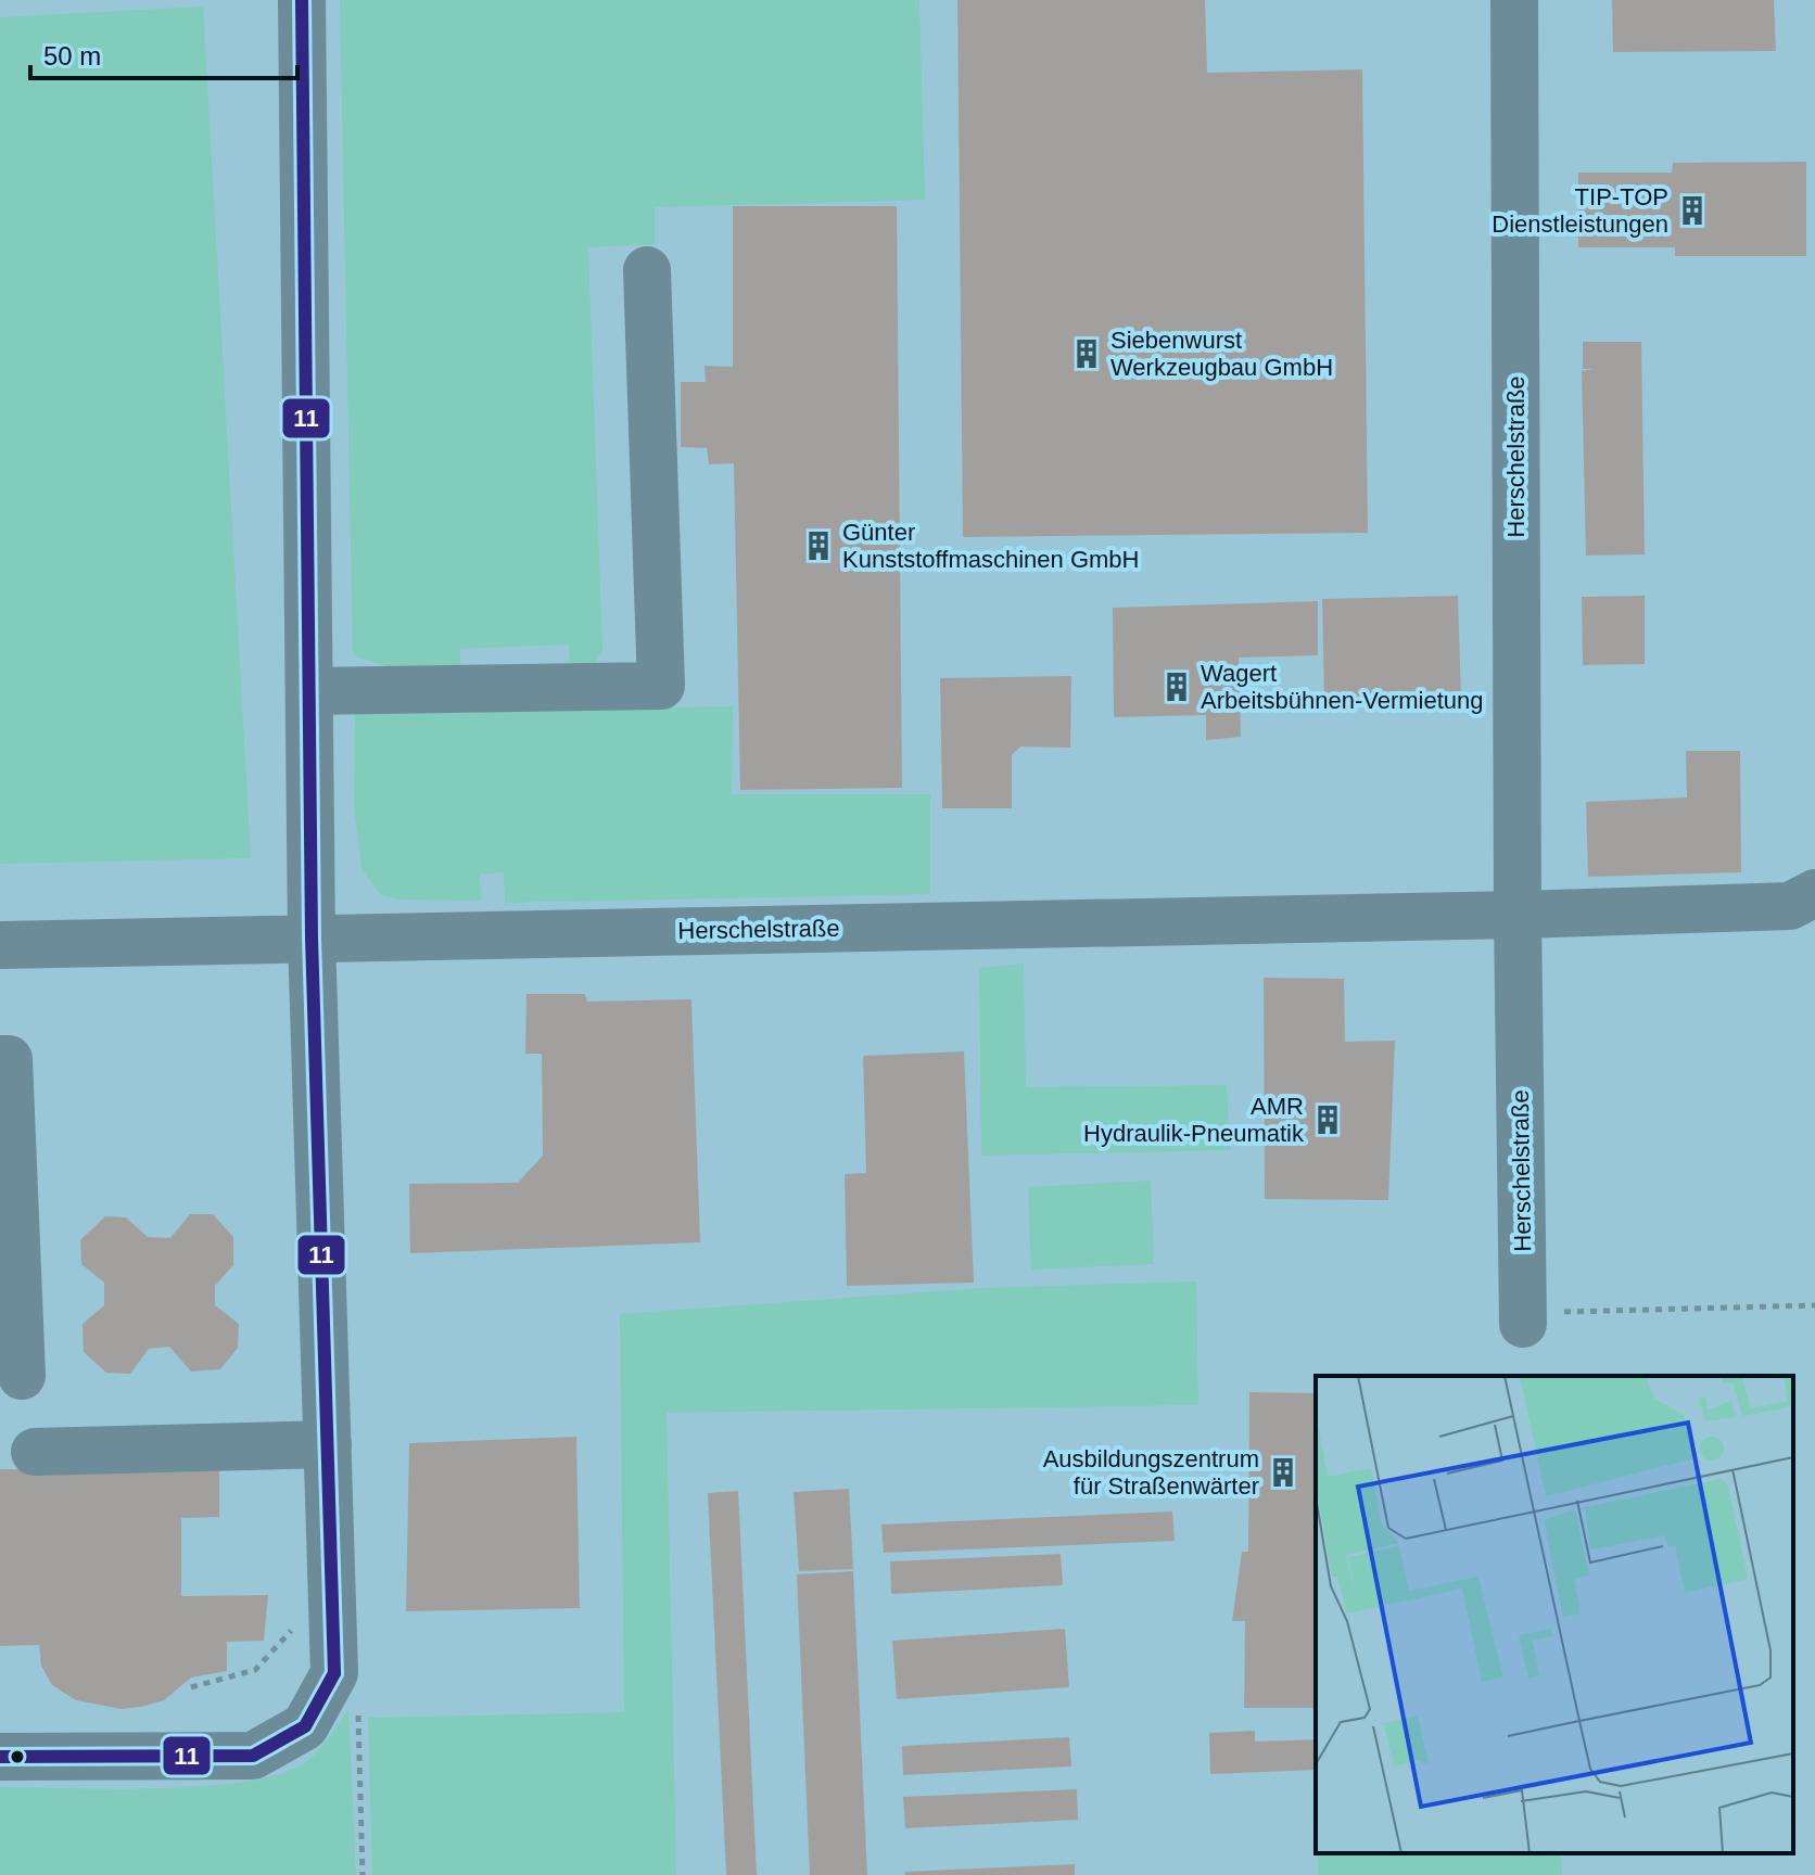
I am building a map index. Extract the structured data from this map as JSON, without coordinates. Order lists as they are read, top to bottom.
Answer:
{
  "streets": {
    "street": ["Herschelstraße"]
  },
  "places": {
    "building": [
      "TIP-TOP Dienstleistungen",
      "Siebenwurst Werkzeugbau GmbH",
      "Günter Kunststoffmaschinen GmbH",
      "Wagert Arbeitsbühnen-Vermietung",
      "AMR Hydraulik-Pneumatik",
      "Ausbildungszentrum für Straßenwärter"
    ]
  },
  "lines": ["transit line 11"],
  "scale_bar": "50 m"
}
